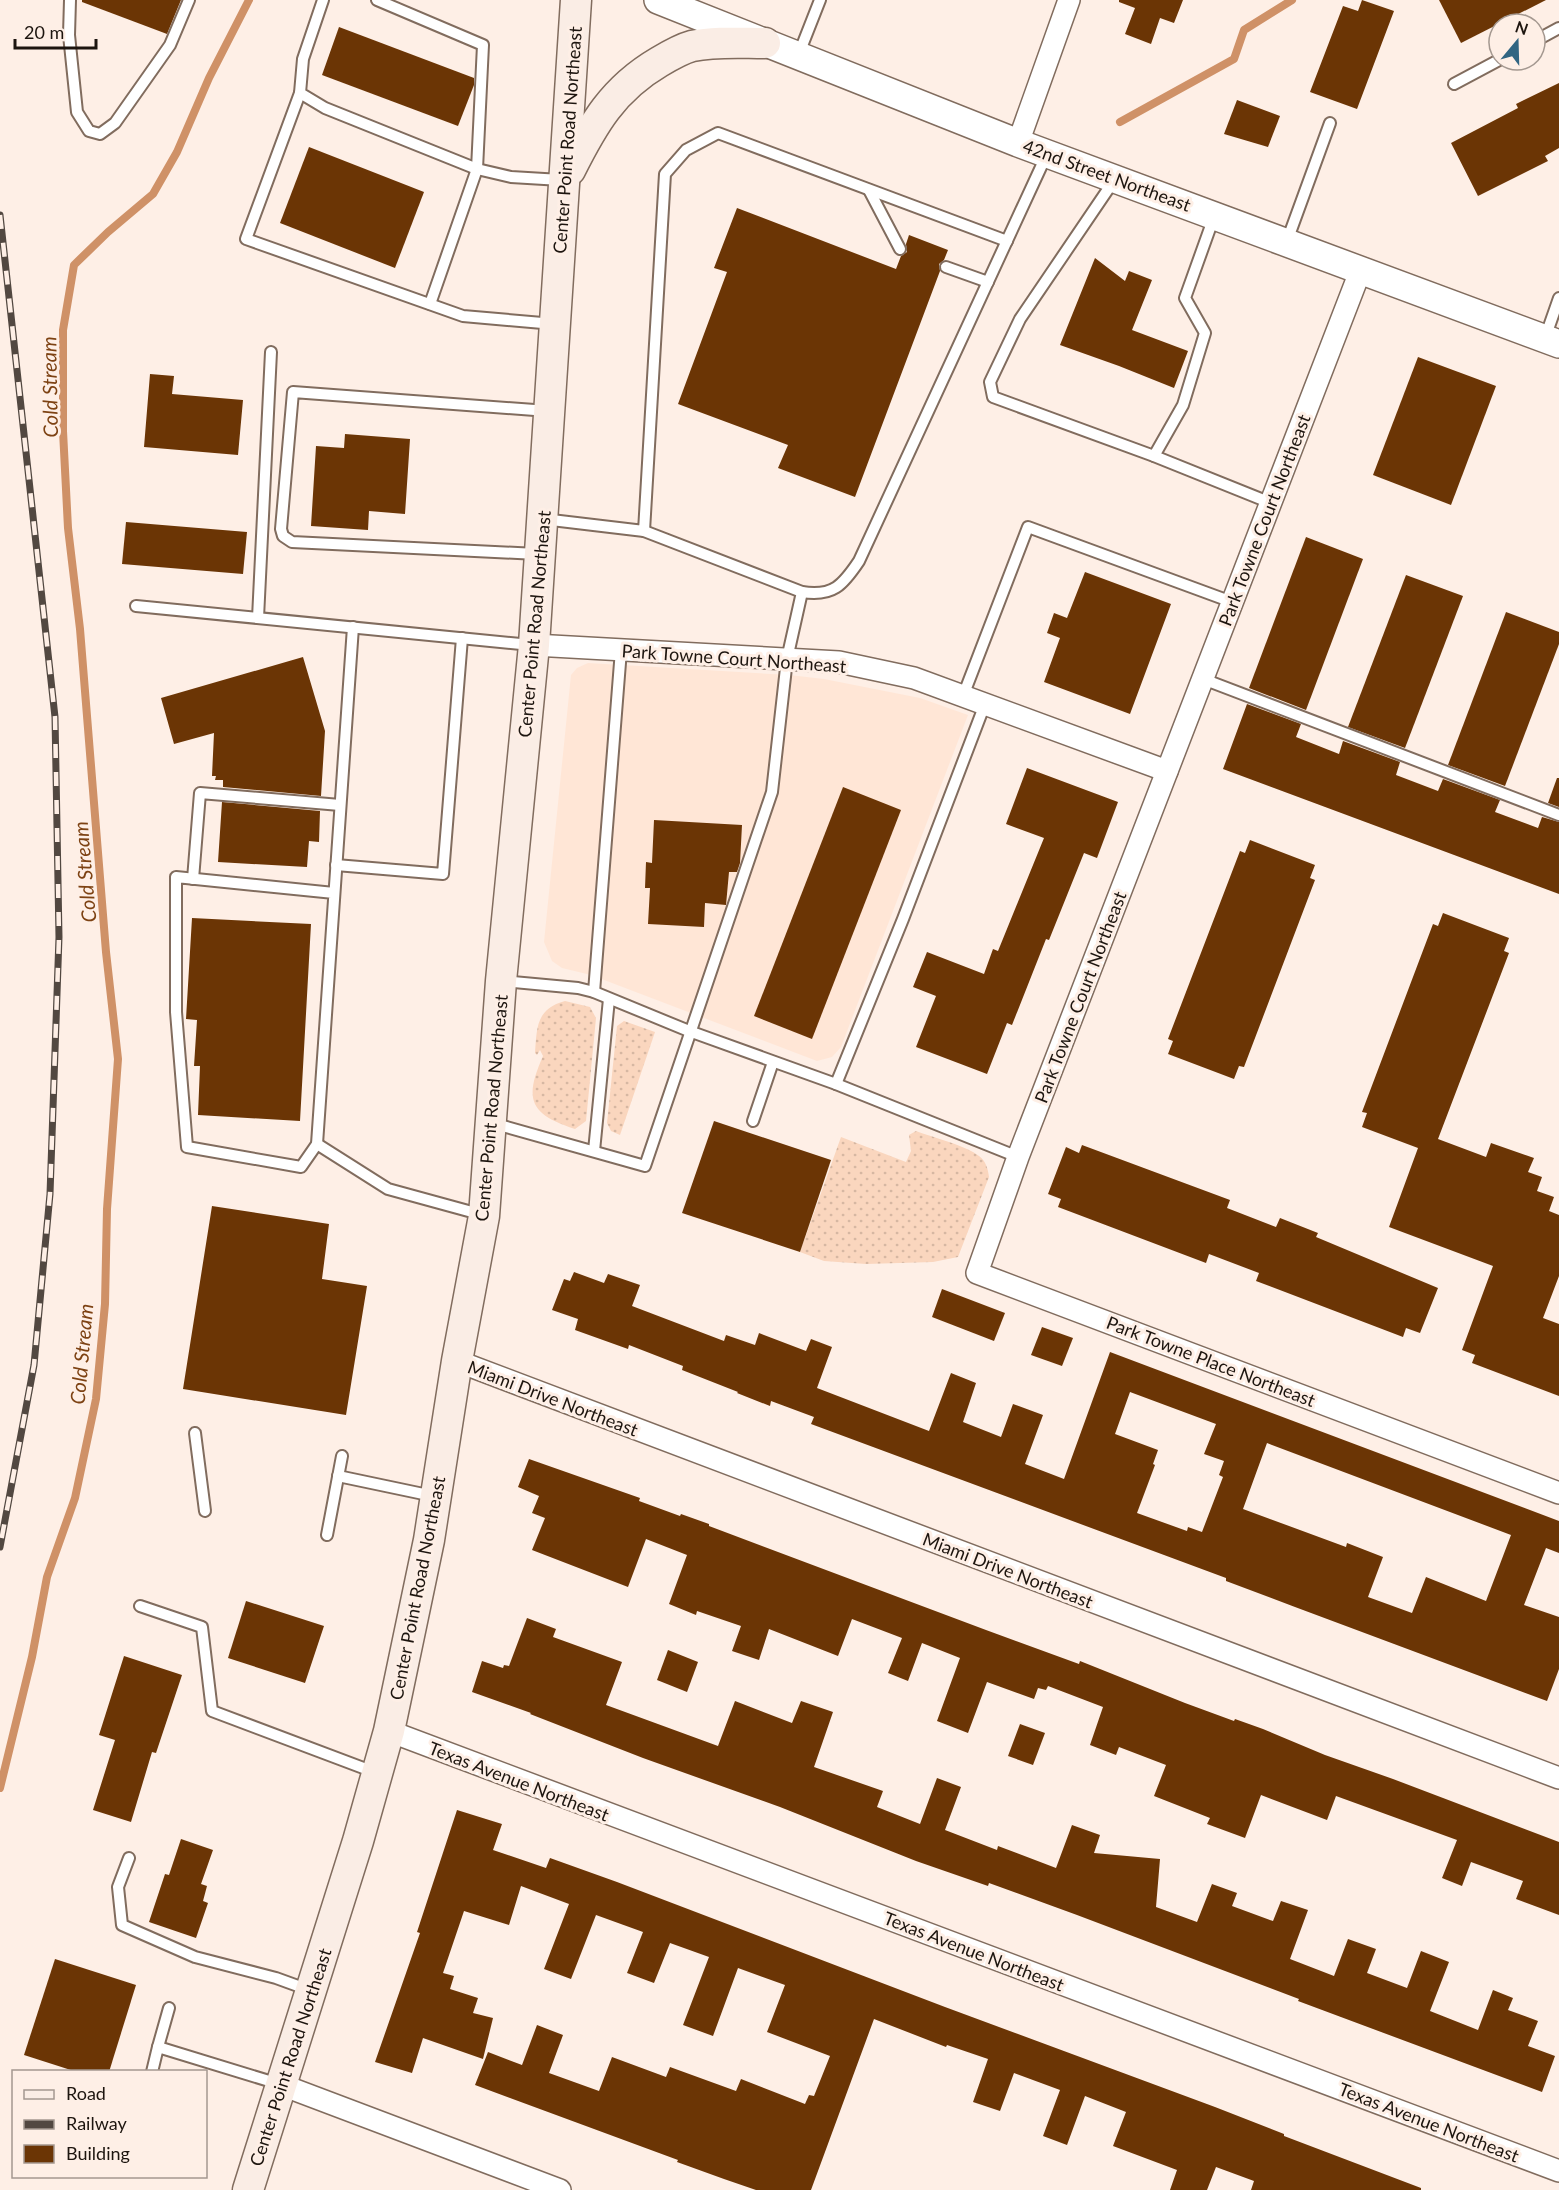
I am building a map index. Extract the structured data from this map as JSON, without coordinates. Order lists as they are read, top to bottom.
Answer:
{
  "streets": {
    "main road": ["Center Point Road Northeast"],
    "street": [
      "42nd Street Northeast",
      "Park Towne Court Northeast",
      "Park Towne Place Northeast",
      "Miami Drive Northeast",
      "Texas Avenue Northeast"
    ]
  },
  "crossings": [
    ["Center Point Road Northeast", "Park Towne Court Northeast"],
    ["Center Point Road Northeast", "Miami Drive Northeast"],
    ["Center Point Road Northeast", "Texas Avenue Northeast"],
    ["42nd Street Northeast", "Park Towne Court Northeast"],
    ["Park Towne Court Northeast", "Park Towne Place Northeast"]
  ],
  "water": ["Cold Stream"],
  "legend": ["Road", "Railway", "Building"],
  "scale_bar": "20 m",
  "north": "top"
}
